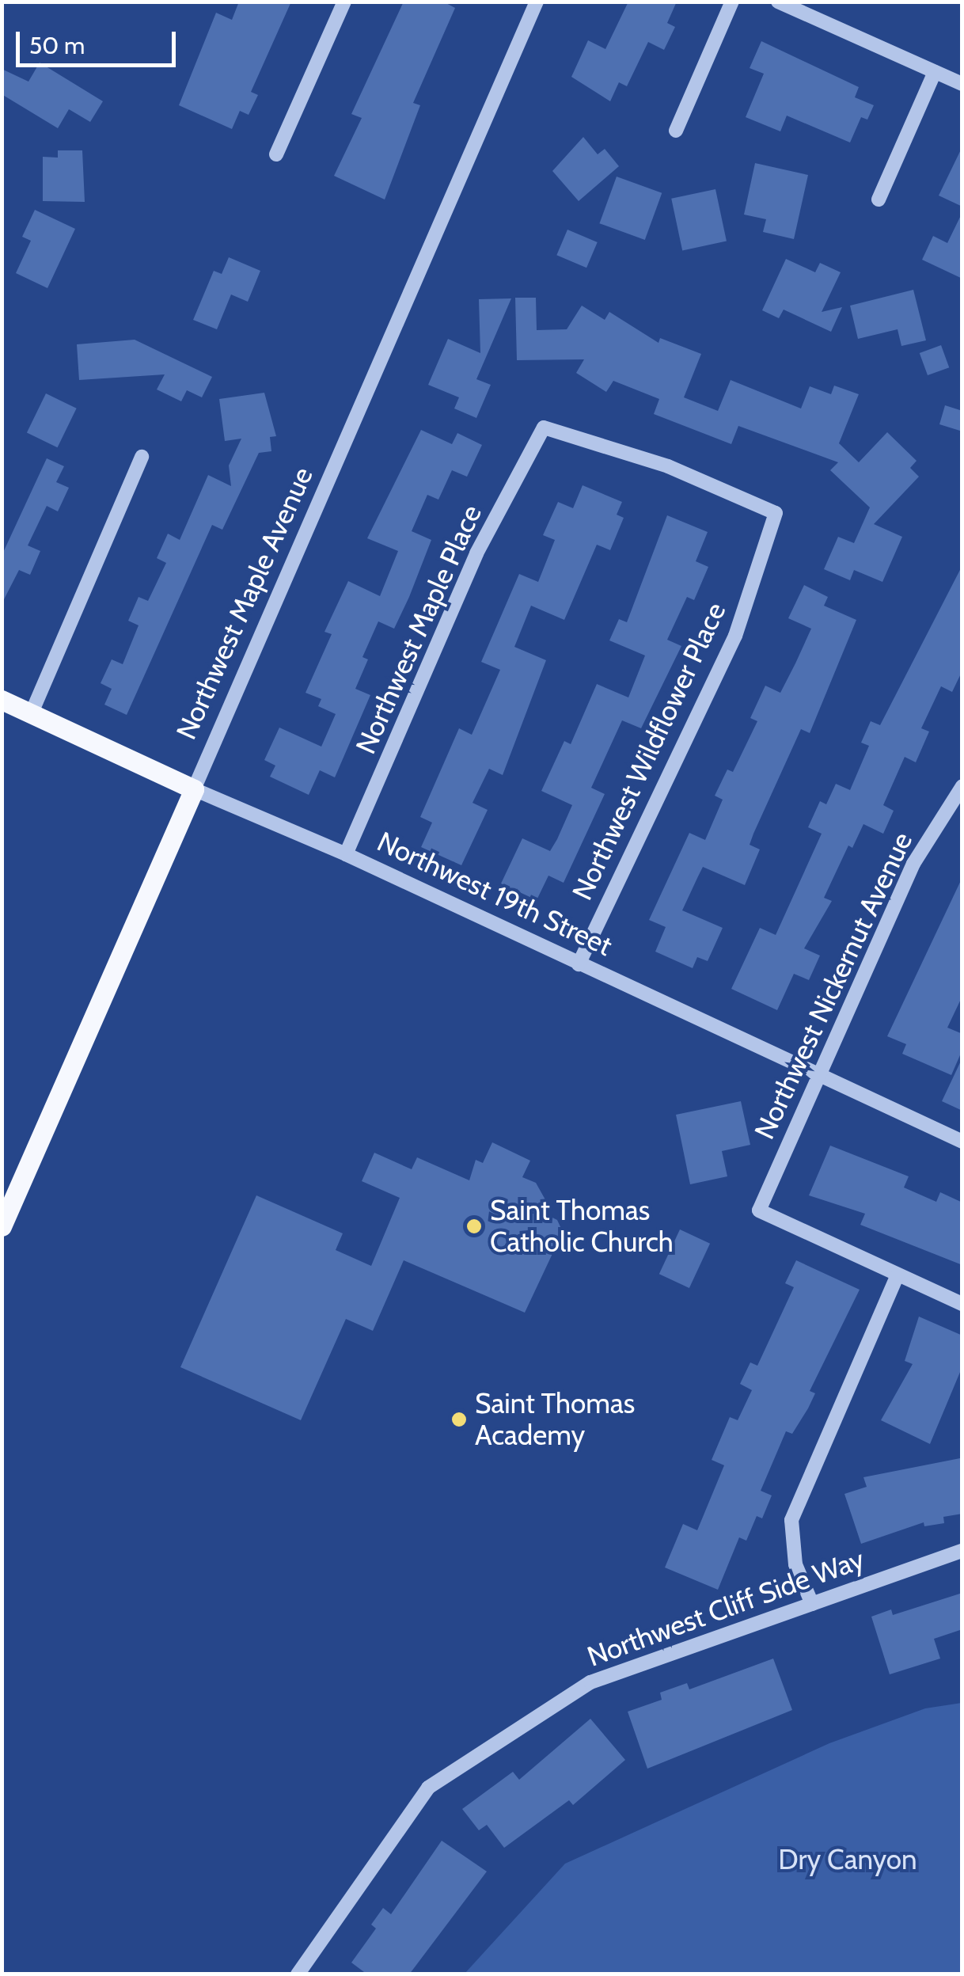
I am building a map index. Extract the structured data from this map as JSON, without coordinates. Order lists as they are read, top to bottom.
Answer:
{
  "streets": {
    "main road": ["Northwest Maple Avenue", "Northwest 19th Street"],
    "street": [
      "Northwest Maple Place",
      "Northwest Wildflower Place",
      "Northwest Nickernut Avenue",
      "Northwest Cliff Side Way"
    ]
  },
  "crossings": [
    ["Northwest Maple Avenue", "Northwest 19th Street"],
    ["Northwest Maple Place", "Northwest Wildflower Place"],
    ["Northwest Maple Place", "Northwest 19th Street"],
    ["Northwest Wildflower Place", "Northwest 19th Street"],
    ["Northwest 19th Street", "Northwest Nickernut Avenue"]
  ],
  "parks": ["Dry Canyon"],
  "places": ["Saint Thomas Catholic Church", "Saint Thomas Academy"],
  "scale_bar": "50 m"
}
